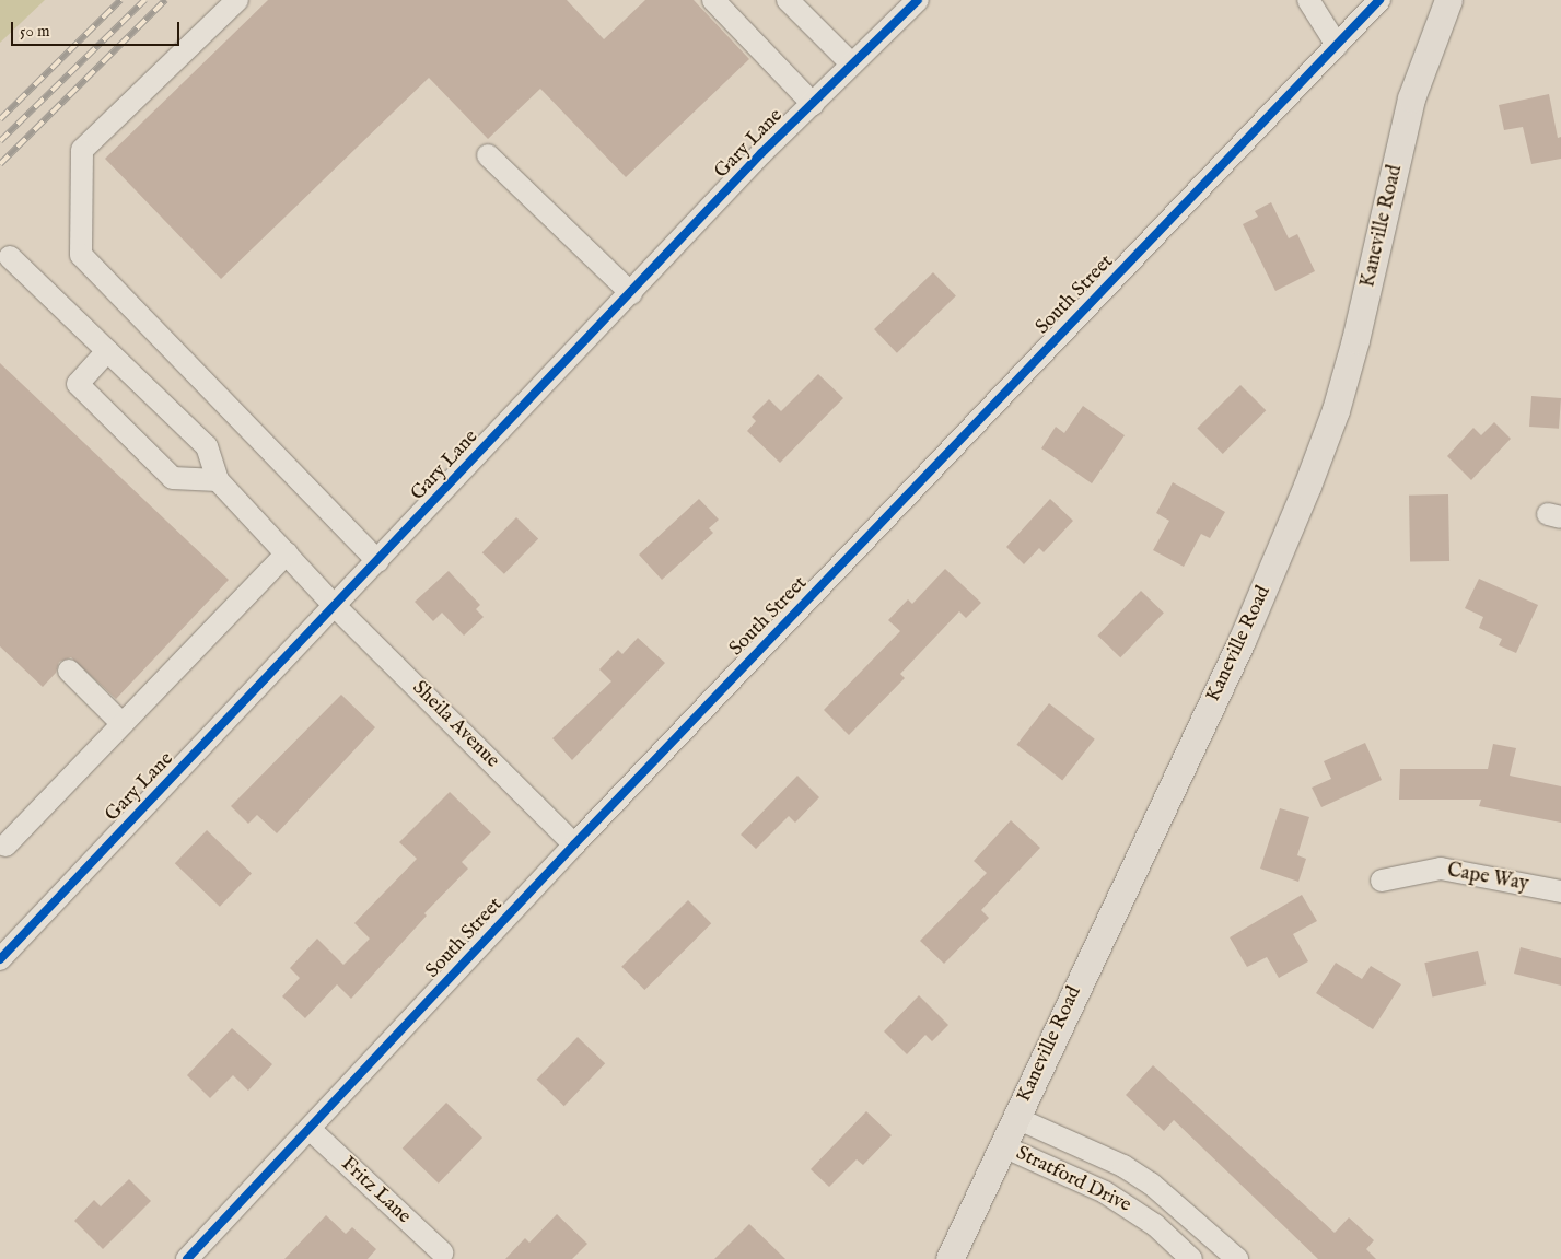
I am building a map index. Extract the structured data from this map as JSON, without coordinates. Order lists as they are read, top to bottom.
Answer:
{
  "streets": {
    "main road": ["Kaneville Road"],
    "street": [
      "Gary Lane",
      "South Street",
      "Sheila Avenue",
      "Cape Way",
      "Stratford Drive",
      "Fritz Lane"
    ]
  },
  "crossings": [
    ["Gary Lane", "Sheila Avenue"],
    ["Kaneville Road", "Stratford Drive"],
    ["South Street", "Sheila Avenue"],
    ["South Street", "Fritz Lane"]
  ],
  "scale_bar": "50 m"
}
